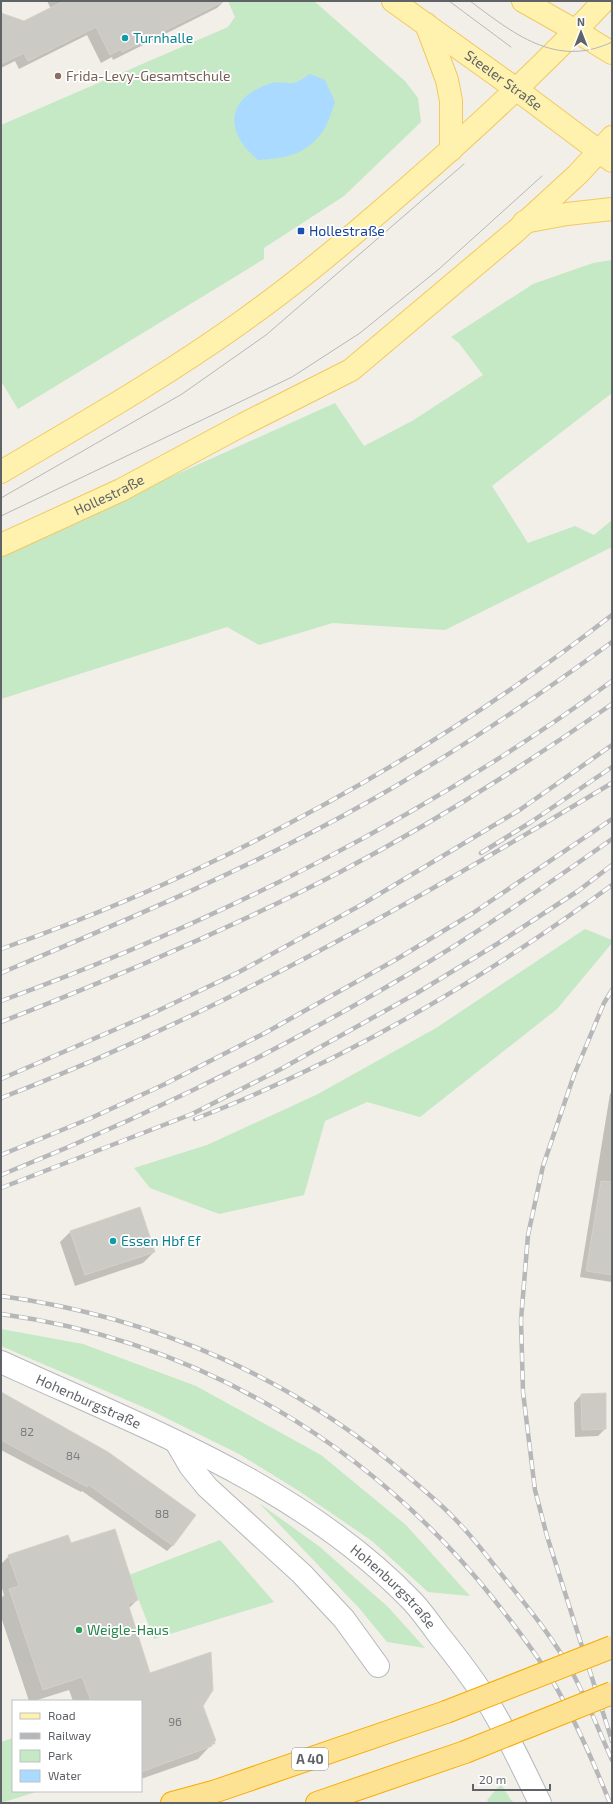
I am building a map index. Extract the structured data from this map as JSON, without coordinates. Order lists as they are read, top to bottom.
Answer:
{
  "streets": {
    "highway": ["A 40"],
    "main road": ["Steeler Straße", "Hollestraße"],
    "street": ["Hohenburgstraße"]
  },
  "crossings": [
    ["Steeler Straße", "Hollestraße"]
  ],
  "places": {
    "other": [
      "Turnhalle",
      "Frida-Levy-Gesamtschule",
      "Essen Hbf Ef",
      "Weigle-Haus"
    ],
    "transit": ["Hollestraße"]
  },
  "house_numbers": [
    "82",
    "84",
    "88",
    "96"
  ],
  "legend": [
    "Road",
    "Railway",
    "Park",
    "Water"
  ],
  "scale_bar": "20 m",
  "north": "top"
}
